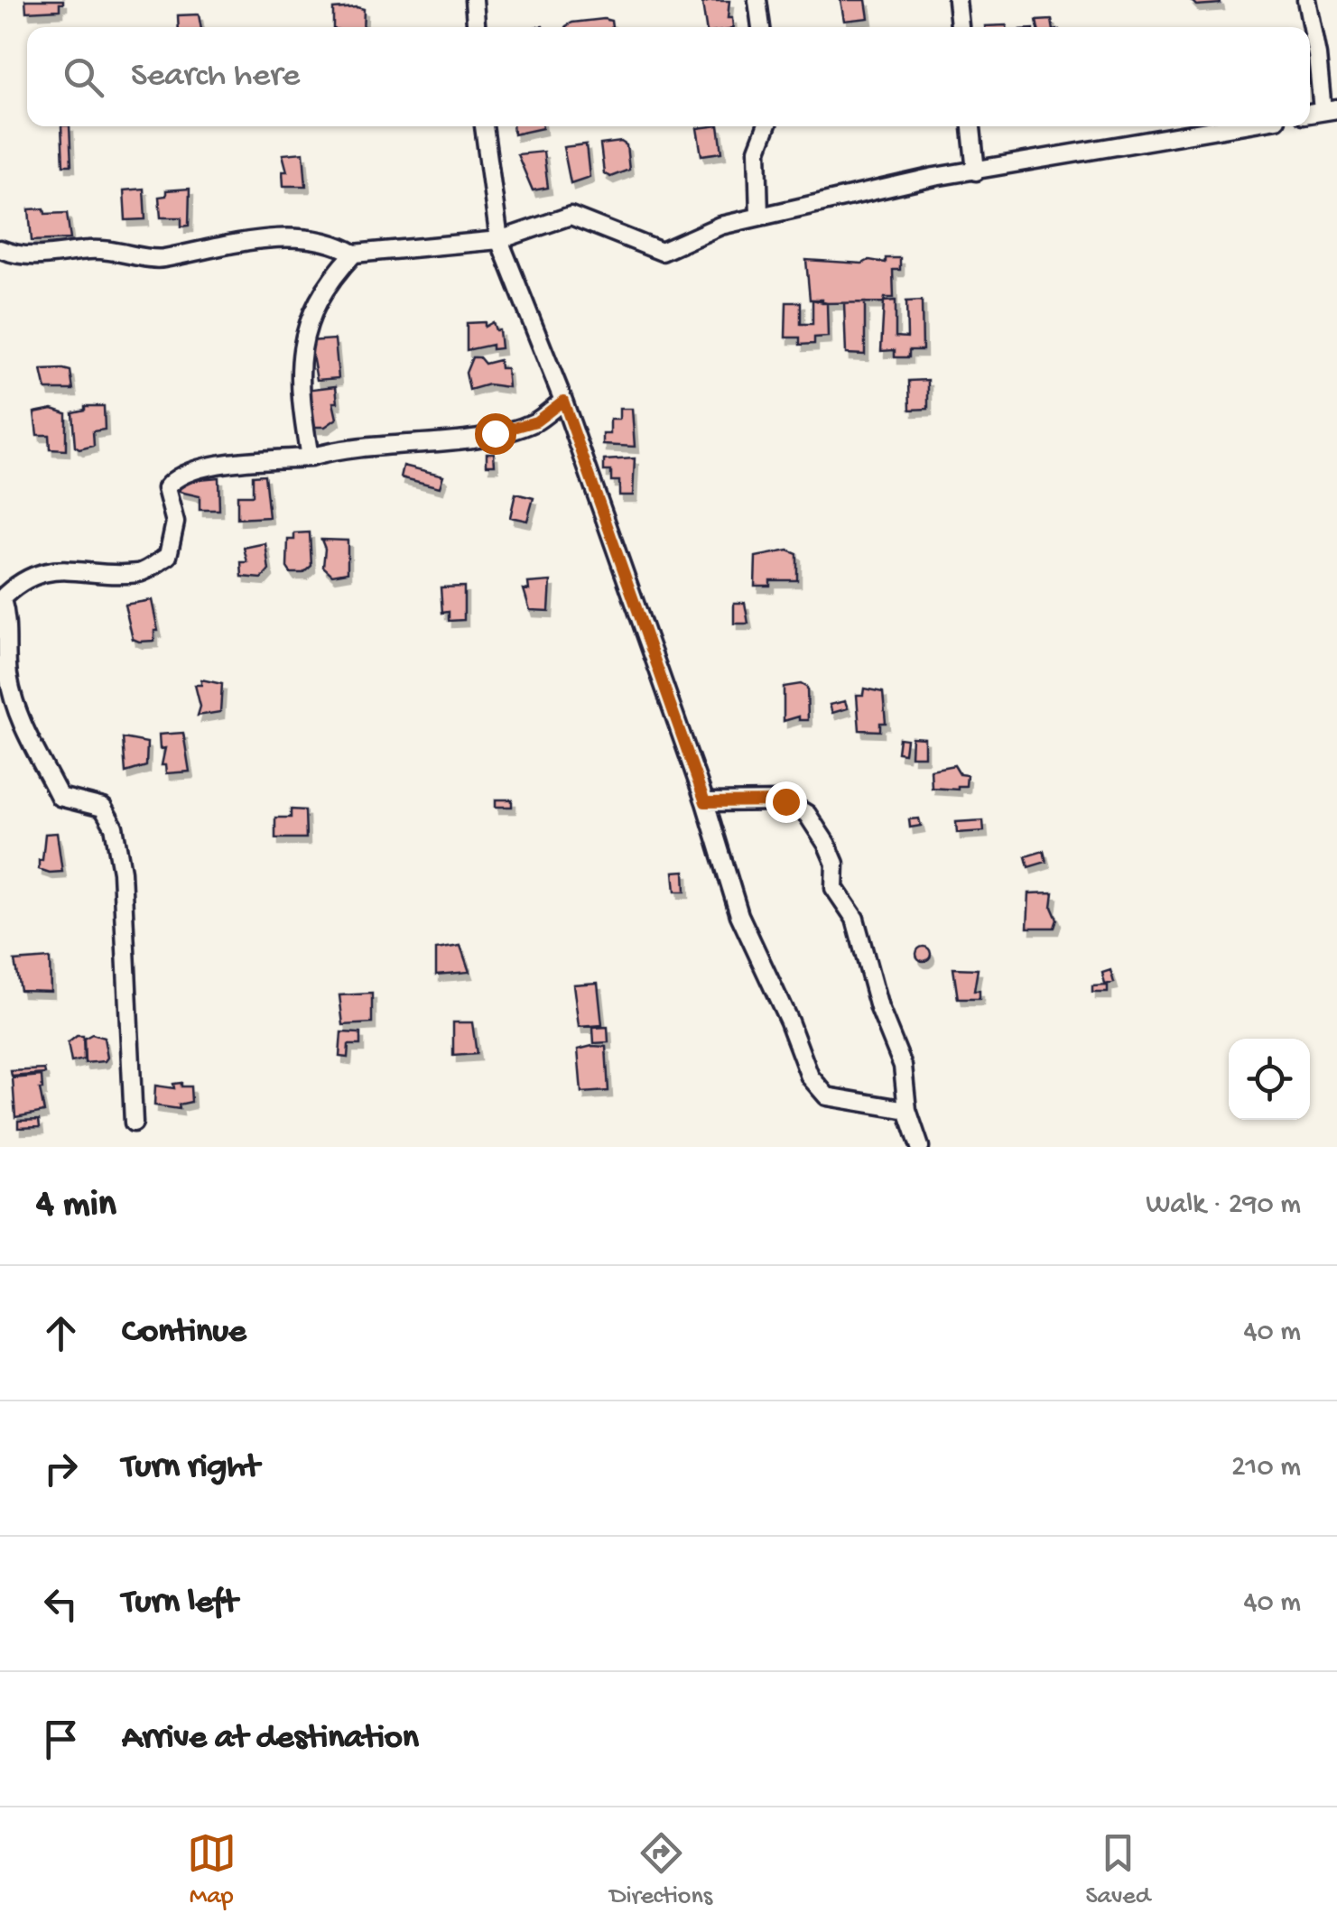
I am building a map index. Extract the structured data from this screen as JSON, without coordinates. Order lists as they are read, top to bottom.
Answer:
{
  "page": {
    "search": "Search here",
    "heading": ["4 min", "Walk · 290 m"],
    "list": [
      ["Continue", "40 m"],
      ["Turn right", "210 m"],
      ["Turn left", "40 m"],
      "Arrive at destination"
    ],
    "nav": ["Map", "Directions", "Saved"]
  }
}
